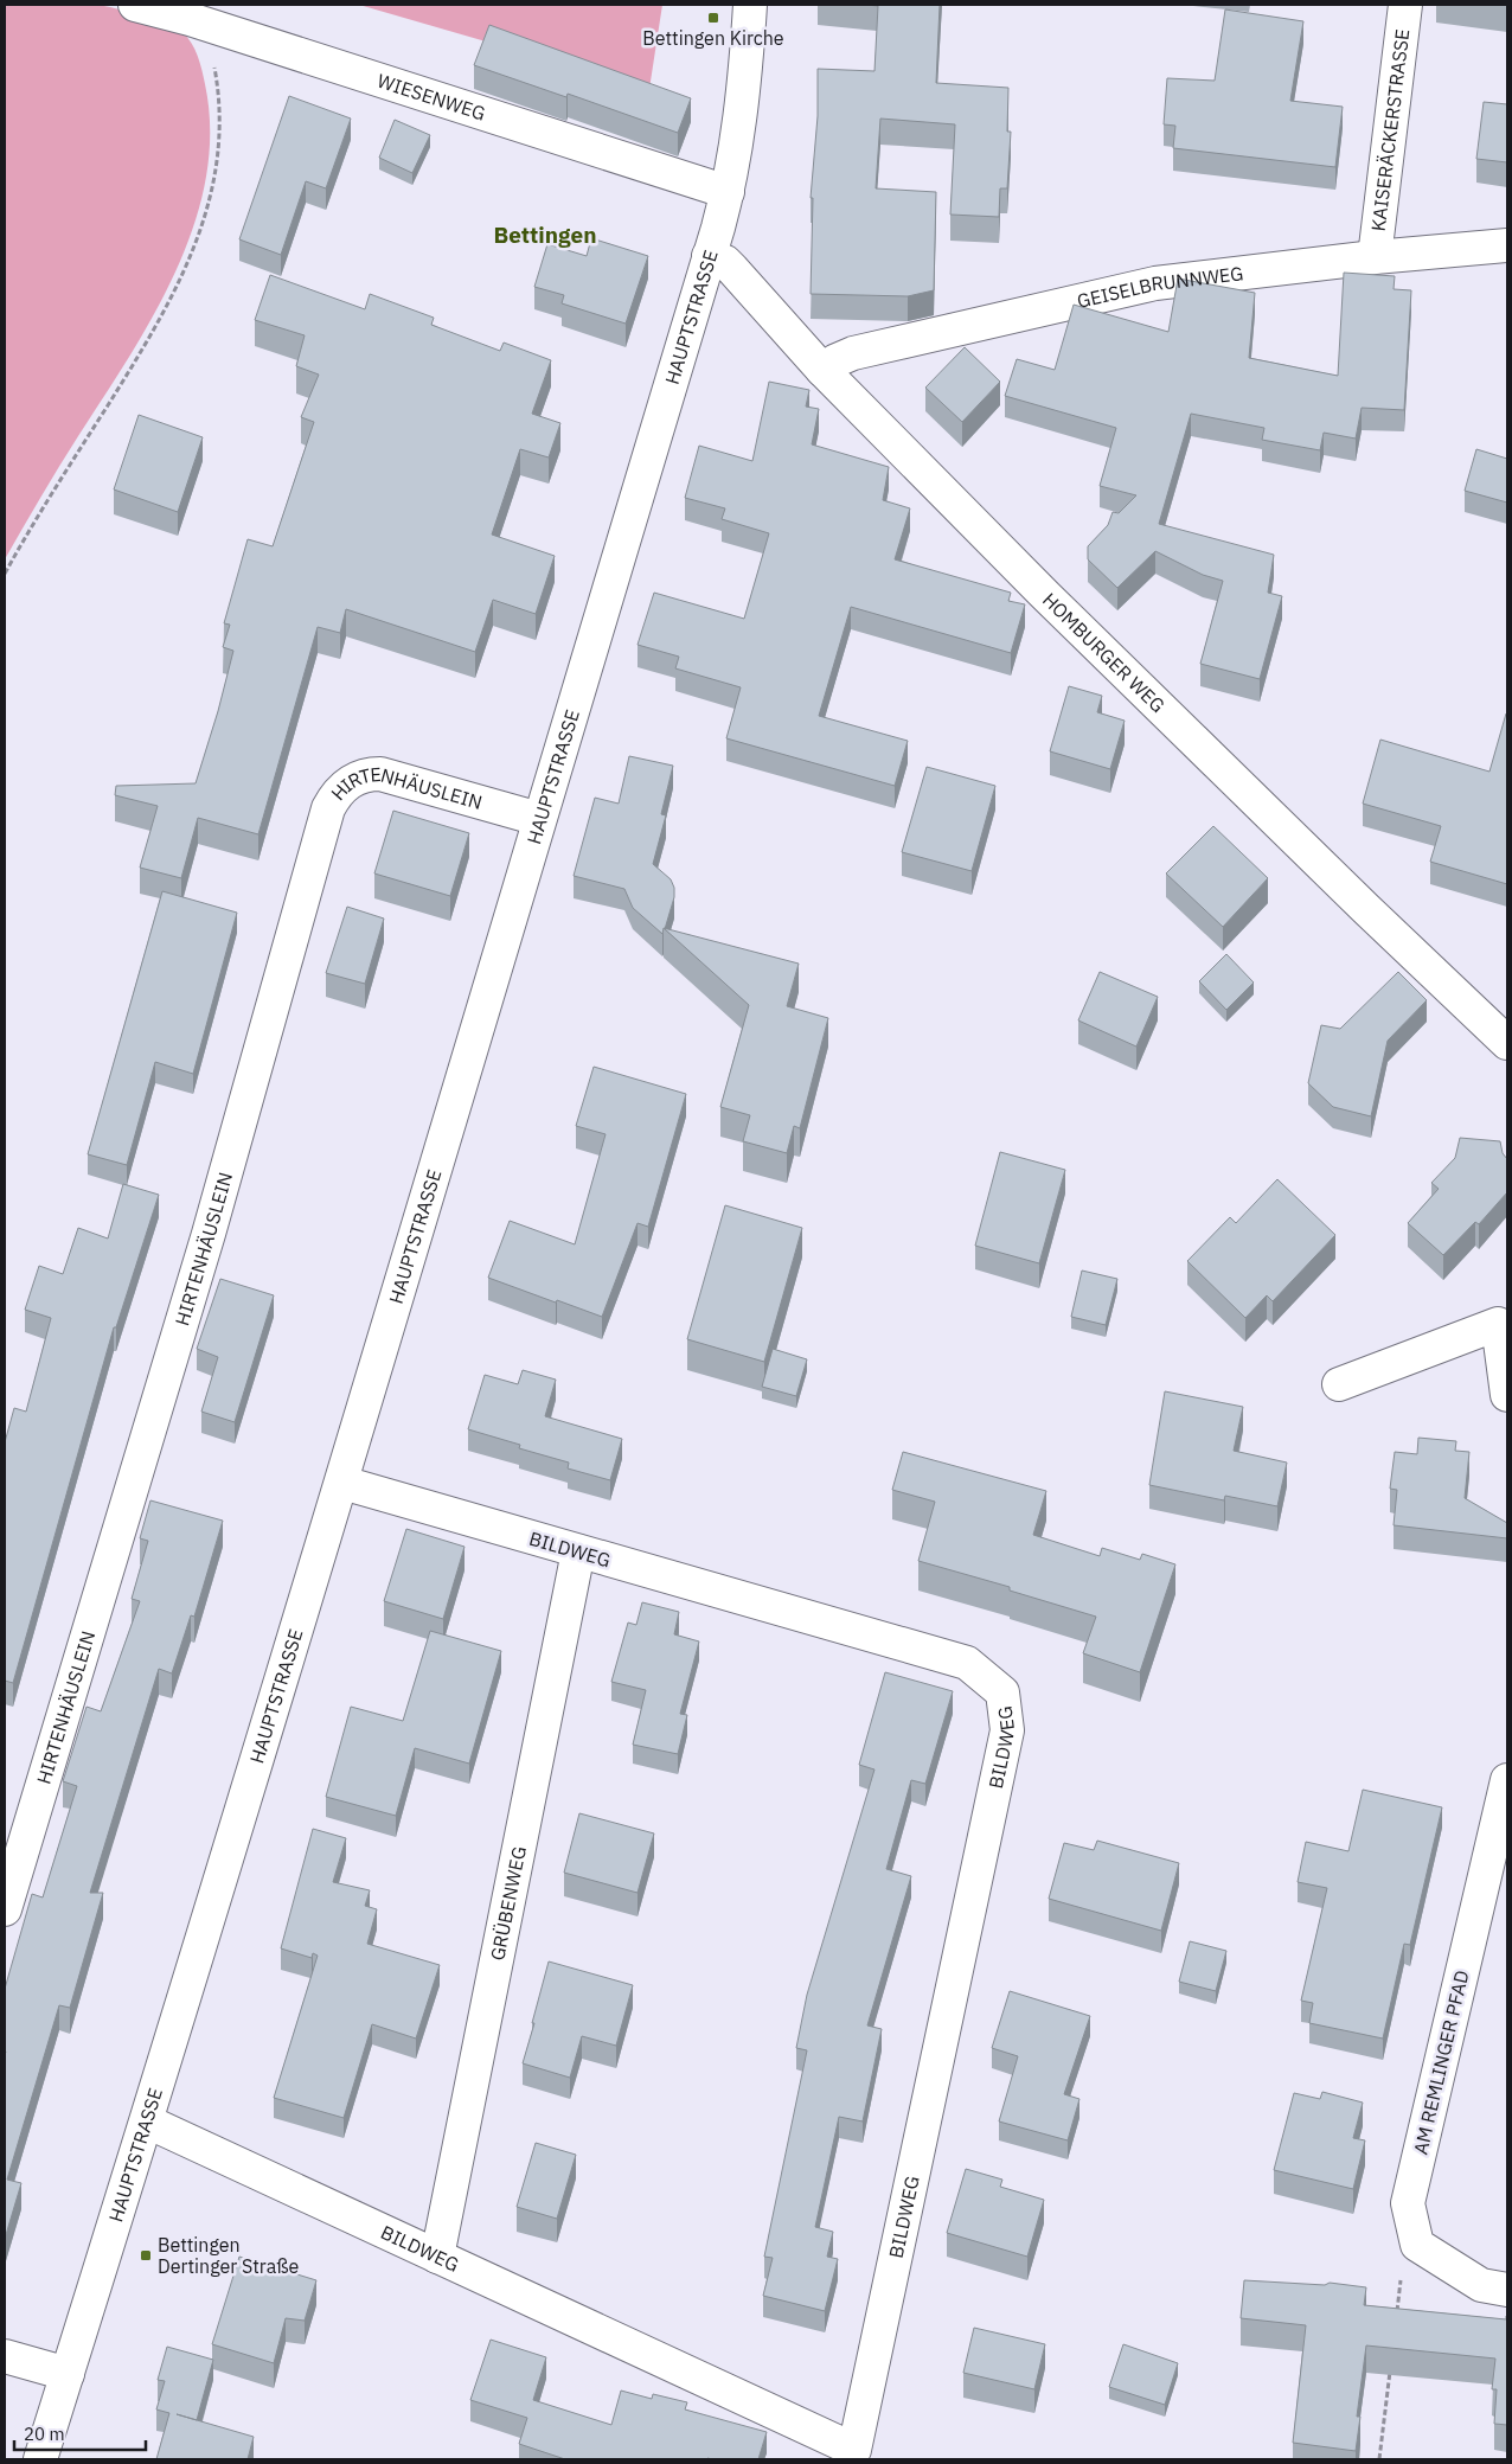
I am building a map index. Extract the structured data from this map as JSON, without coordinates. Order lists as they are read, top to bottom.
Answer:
{
  "streets": {
    "street": [
      "WIESENWEG",
      "KAISERÄCKERSTRASSE",
      "GEISELBRUNNWEG",
      "HAUPTSTRASSE",
      "HOMBURGER WEG",
      "HIRTENHÄUSLEIN",
      "BILDWEG",
      "GRÜBENWEG",
      "AM REMLINGER PFAD"
    ]
  },
  "crossings": [
    ["WIESENWEG", "HAUPTSTRASSE"],
    ["KAISERÄCKERSTRASSE", "GEISELBRUNNWEG"],
    ["GEISELBRUNNWEG", "HOMBURGER WEG"],
    ["HAUPTSTRASSE", "HOMBURGER WEG"],
    ["HAUPTSTRASSE", "HIRTENHÄUSLEIN"],
    ["HAUPTSTRASSE", "BILDWEG"],
    ["BILDWEG", "GRÜBENWEG"]
  ],
  "districts": ["Bettingen"],
  "places": {
    "transit": ["Bettingen Kirche", "Bettingen Dertinger Straße"]
  },
  "scale_bar": "20 m"
}
